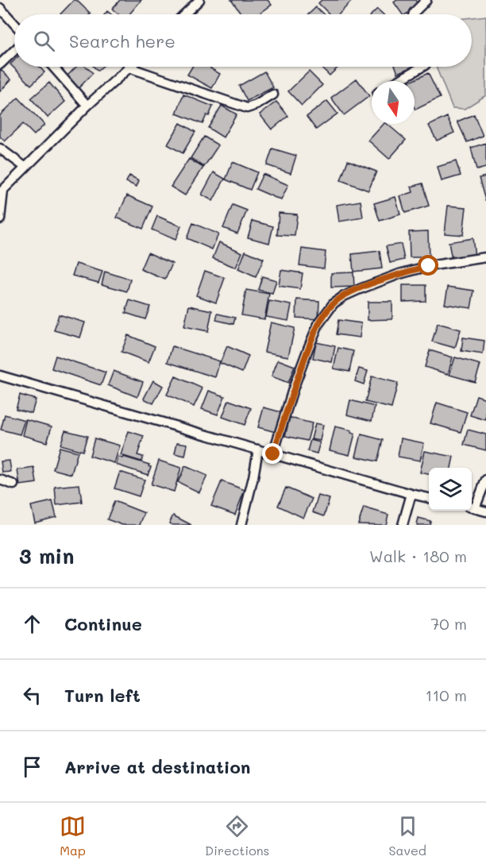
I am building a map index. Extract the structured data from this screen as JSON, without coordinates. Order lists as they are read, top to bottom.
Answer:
{
  "north": "bottom",
  "page": {
    "search": "Search here",
    "heading": ["3 min", "Walk · 180 m"],
    "list": [
      ["Continue", "70 m"],
      ["Turn left", "110 m"],
      "Arrive at destination"
    ],
    "nav": ["Map", "Directions", "Saved"]
  }
}
